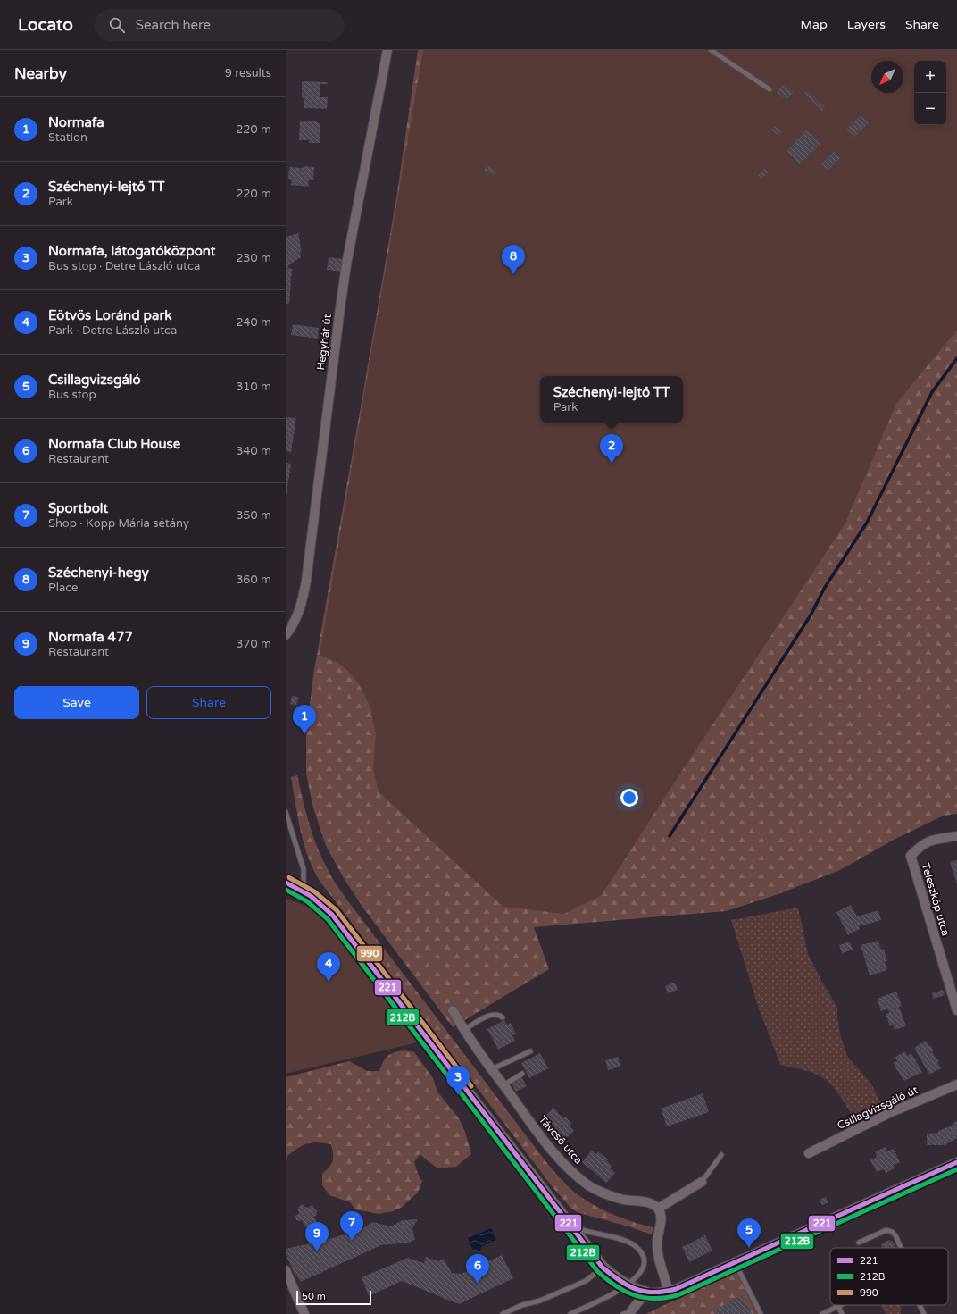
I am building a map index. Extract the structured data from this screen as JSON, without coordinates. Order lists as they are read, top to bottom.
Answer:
{
  "streets": {
    "street": [
      "Hegyhát út",
      "Teleszkóp utca",
      "Csillagvizsgáló út",
      "Távcső utca"
    ]
  },
  "lines": ["transit line 990", "transit line 221", "transit line 212B"],
  "legend": ["221", "212B", "990"],
  "scale_bar": "50 m",
  "north": "bottom left",
  "page": {
    "header": "Locato",
    "search": "Search here",
    "nav": ["Map", "Layers", "Share"],
    "heading": ["Nearby", "9 results"],
    "map_buttons": ["+", "−"],
    "list": [
      {
        "mark": "1",
        "name": "Normafa",
        "note": "Station",
        "value": "220 m"
      },
      {
        "mark": "2",
        "name": "Széchenyi-lejtő TT",
        "note": "Park",
        "value": "220 m"
      },
      {
        "mark": "3",
        "name": "Normafa, látogatóközpont",
        "note": "Bus stop · Detre László utca",
        "value": "230 m"
      },
      {
        "mark": "4",
        "name": "Eötvös Loránd park",
        "note": "Park · Detre László utca",
        "value": "240 m"
      },
      {
        "mark": "5",
        "name": "Csillagvizsgáló",
        "note": "Bus stop",
        "value": "310 m"
      },
      {
        "mark": "6",
        "name": "Normafa Club House",
        "note": "Restaurant",
        "value": "340 m"
      },
      {
        "mark": "7",
        "name": "Sportbolt",
        "note": "Shop · Kopp Mária sétány",
        "value": "350 m"
      },
      {
        "mark": "8",
        "name": "Széchenyi-hegy",
        "note": "Place",
        "value": "360 m"
      },
      {
        "mark": "9",
        "name": "Normafa 477",
        "note": "Restaurant",
        "value": "370 m"
      }
    ],
    "pins": [
      "8",
      "2",
      "1",
      "4",
      "3",
      "7",
      "5",
      "9",
      "6"
    ],
    "popup": ["Széchenyi-lejtő TT", "Park"],
    "buttons": ["Save", "Share"],
    "scale": "50 m"
  }
}
